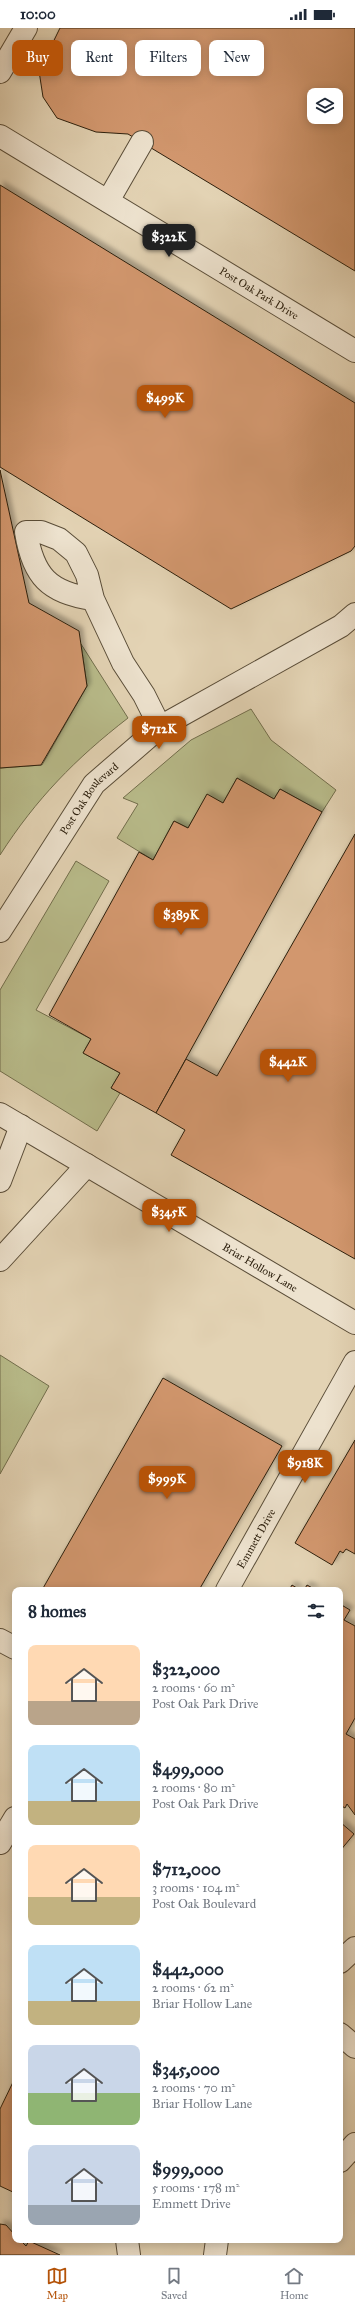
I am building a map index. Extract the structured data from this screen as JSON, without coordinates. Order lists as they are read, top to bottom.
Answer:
{
  "streets": {
    "street": [
      "Post Oak Park Drive",
      "Post Oak Boulevard",
      "Briar Hollow Lane",
      "Emmett Drive"
    ]
  },
  "page": {
    "status": "10:00",
    "chip": [
      "Buy",
      "Rent",
      "Filters",
      "New"
    ],
    "price": [
      "$322K",
      "$499K",
      "$712K",
      "$389K",
      "$442K",
      "$345K",
      "$918K",
      "$999K"
    ],
    "heading": "8 homes",
    "list": [
      {
        "name": "$322,000",
        "note": "2 rooms · 60 m² · Post Oak Park Drive"
      },
      {
        "name": "$499,000",
        "note": "2 rooms · 80 m² · Post Oak Park Drive"
      },
      {
        "name": "$712,000",
        "note": "3 rooms · 104 m² · Post Oak Boulevard"
      },
      {
        "name": "$442,000",
        "note": "2 rooms · 62 m² · Briar Hollow Lane"
      },
      {
        "name": "$345,000",
        "note": "2 rooms · 70 m² · Briar Hollow Lane"
      },
      {
        "name": "$999,000",
        "note": "5 rooms · 178 m² · Emmett Drive"
      }
    ],
    "tabs": ["Map", "Saved", "Home"]
  }
}
